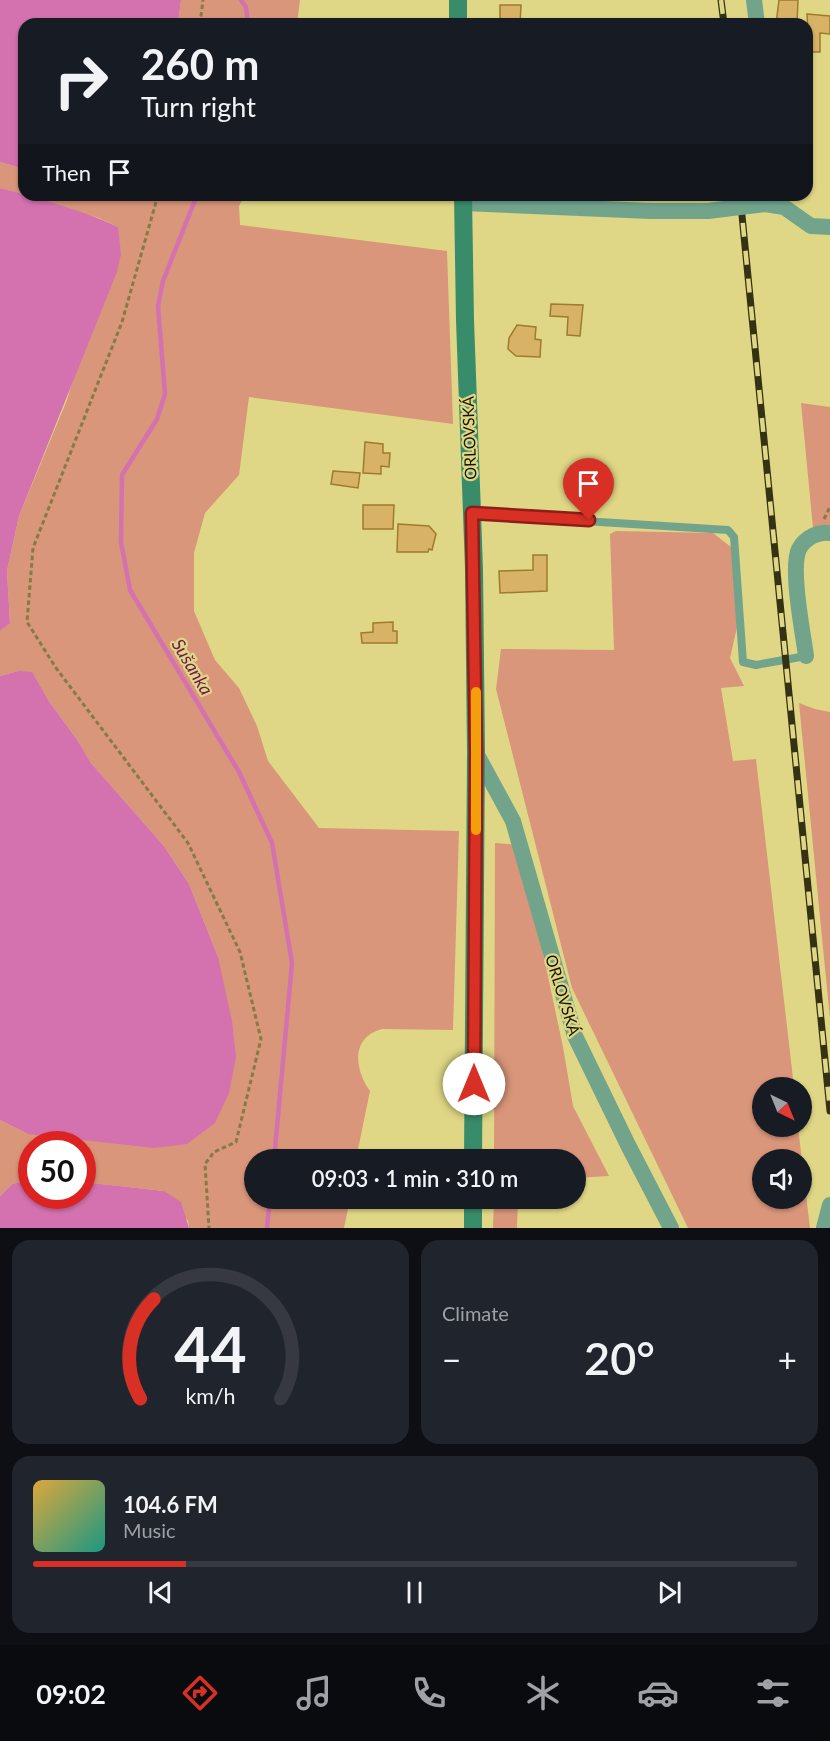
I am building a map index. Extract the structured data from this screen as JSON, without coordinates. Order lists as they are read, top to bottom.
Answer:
{
  "streets": {
    "main road": ["ORLOVSKÁ"]
  },
  "water": ["Sušanka"],
  "north": "bottom right",
  "page": {
    "turn": ["260 m", "Turn right"],
    "then": "Then",
    "limit": "50",
    "trip": "09:03 · 1 min · 310 m",
    "tile": "Climate",
    "heat": ["−", "20°", "+"],
    "song": ["104.6 FM", "Music"],
    "tabs": "09:02",
    "gauge": ["44", "km/h"]
  }
}
